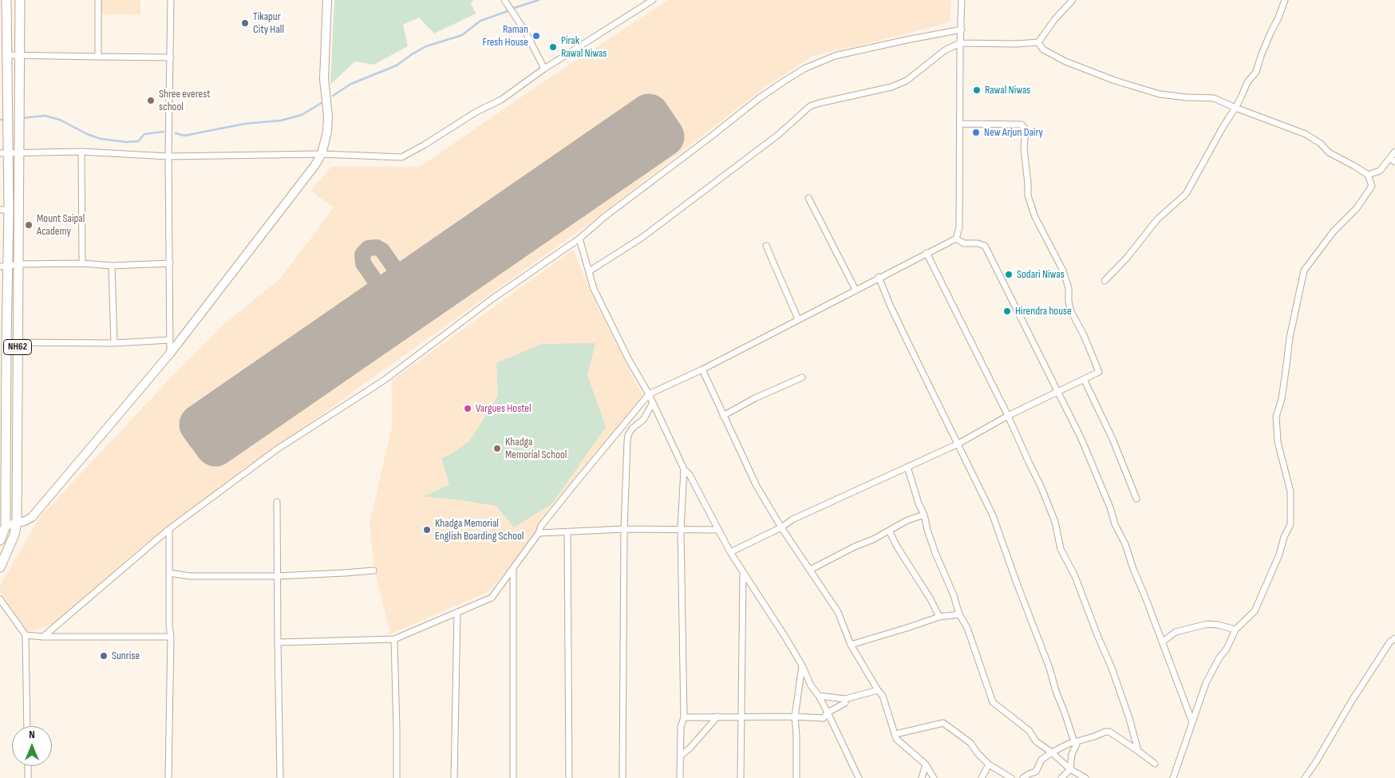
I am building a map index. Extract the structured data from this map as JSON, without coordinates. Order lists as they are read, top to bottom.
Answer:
{
  "streets": {
    "main road": ["NH62"]
  },
  "places": [
    "Tikapur City Hall",
    "Raman Fresh House",
    "Pirak Rawal Niwas",
    "Rawal Niwas",
    "Shree everest school",
    "New Arjun Dairy",
    "Mount Saipal Academy",
    "Sodari Niwas",
    "Hirendra house",
    "Vargues Hostel",
    "Khadga Memorial School",
    "Khadga Memorial English Boarding School",
    "Sunrise"
  ],
  "north": "top"
}
